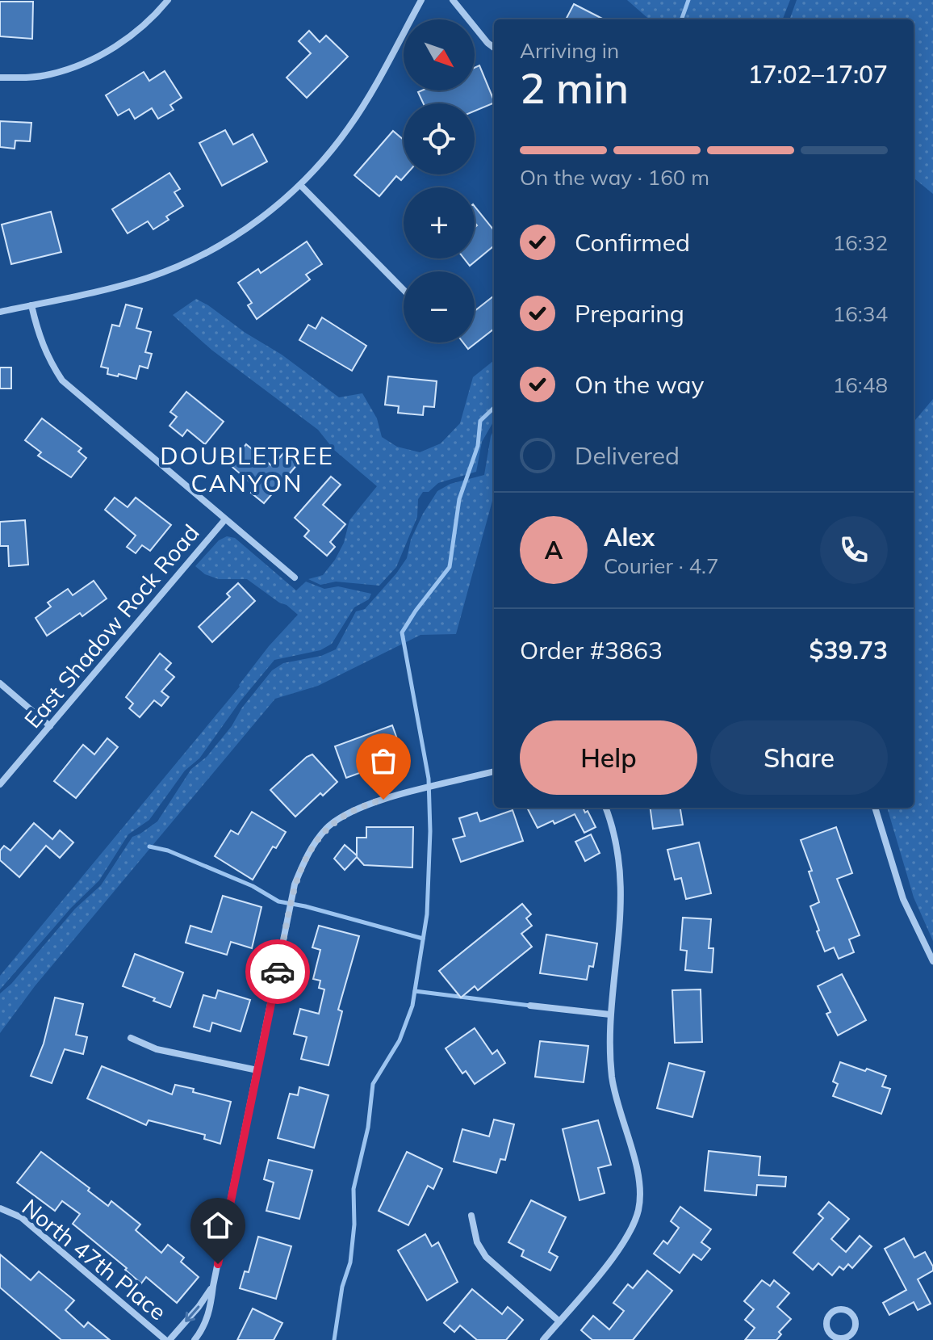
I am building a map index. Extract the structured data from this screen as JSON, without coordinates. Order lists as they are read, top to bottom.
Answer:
{
  "streets": {
    "street": ["East Shadow Rock Road", "North 47th Place"]
  },
  "districts": ["DOUBLETREE CANYON"],
  "north": "bottom right",
  "page": {
    "map_buttons": ["+", "−"],
    "heading": ["2 min", "Arriving in", "17:02–17:07"],
    "panel": [
      "Alex",
      "Courier · 4.7",
      "Order #3863",
      "$39.73"
    ],
    "bar": "On the way · 160 m",
    "list": [
      ["Confirmed", "16:32"],
      ["Preparing", "16:34"],
      ["On the way", "16:48"],
      "Delivered"
    ],
    "round": "A",
    "buttons": ["Help", "Share"]
  }
}
